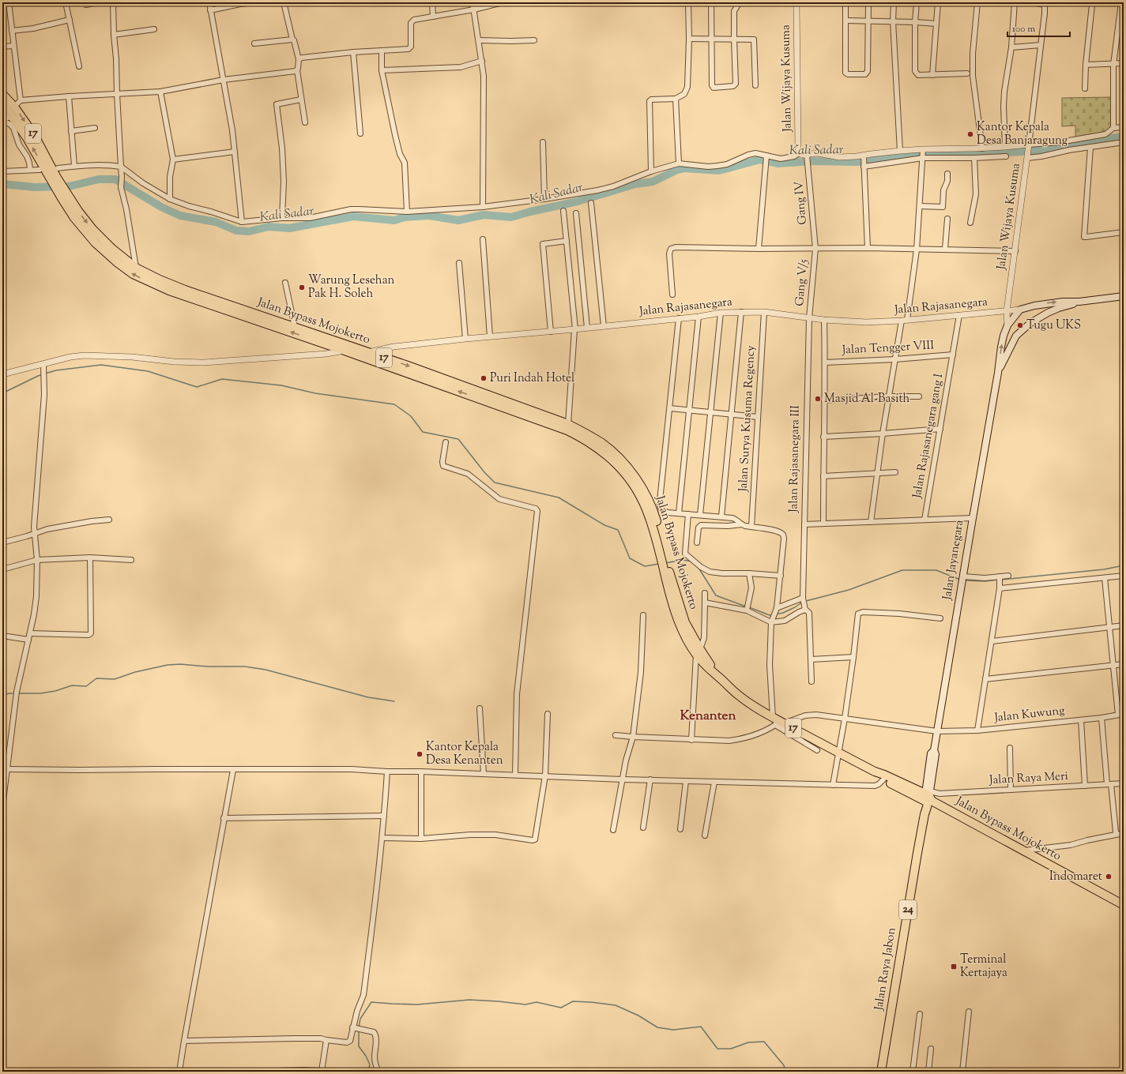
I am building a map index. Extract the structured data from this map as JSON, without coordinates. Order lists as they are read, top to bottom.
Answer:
{
  "streets": {
    "highway": [
      "17",
      "Jalan Bypass Mojokerto",
      "24",
      "Jalan Raya Jabon"
    ],
    "main road": ["Jalan Jayanegara"],
    "street": [
      "Jalan Wijaya Kusuma",
      "Gang IV",
      "Gang V/5",
      "Jalan Rajasanegara",
      "Jalan Tengger VIII",
      "Jalan Surya Kusuma Regency",
      "Jalan Rajasanegara gang I",
      "Jalan Rajasanegara III",
      "Jalan Kuwung",
      "Jalan Raya Meri"
    ]
  },
  "crossings": [
    ["Jalan Wijaya Kusuma", "Gang IV"],
    ["Jalan Wijaya Kusuma", "Jalan Rajasanegara"],
    ["Jalan Wijaya Kusuma", "Jalan Jayanegara"],
    ["Gang IV", "Gang V/5"],
    ["Gang V/5", "Jalan Rajasanegara"],
    ["Gang V/5", "Jalan Rajasanegara III"],
    ["Jalan Rajasanegara", "Jalan Bypass Mojokerto"],
    ["Jalan Rajasanegara", "Jalan Surya Kusuma Regency"],
    ["Jalan Rajasanegara", "Jalan Rajasanegara gang I"],
    ["Jalan Rajasanegara", "Jalan Rajasanegara III"],
    ["Jalan Rajasanegara", "Jalan Jayanegara"],
    ["Jalan Bypass Mojokerto", "Jalan Jayanegara"],
    ["Jalan Bypass Mojokerto", "Jalan Kuwung"],
    ["Jalan Bypass Mojokerto", "Jalan Raya Meri"],
    ["Jalan Bypass Mojokerto", "Jalan Raya Jabon"],
    ["Jalan Tengger VIII", "Jalan Rajasanegara gang I"],
    ["Jalan Jayanegara", "Jalan Kuwung"],
    ["Jalan Jayanegara", "Jalan Raya Meri"],
    ["Jalan Jayanegara", "Jalan Raya Jabon"],
    ["Jalan Raya Meri", "Jalan Raya Jabon"]
  ],
  "districts": ["Kenanten"],
  "water": ["Kali Sadar"],
  "places": {
    "other": [
      "Kantor Kepala Desa Banjaragung",
      "Warung Lesehan Pak H. Soleh",
      "Tugu UKS",
      "Puri Indah Hotel",
      "Masjid Al-Basith",
      "Kantor Kepala Desa Kenanten",
      "Indomaret"
    ],
    "transit": ["Terminal Kertajaya"]
  },
  "scale_bar": "100 m"
}
